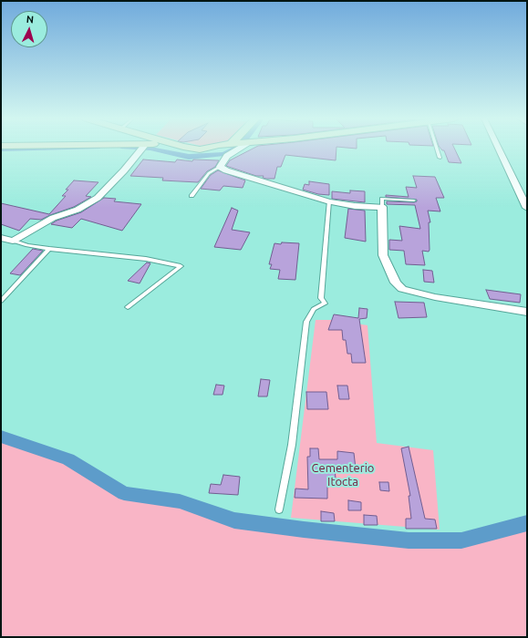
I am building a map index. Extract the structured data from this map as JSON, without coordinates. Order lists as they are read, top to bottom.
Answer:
{
  "parks": ["Cementerio Itocta"],
  "north": "top"
}
